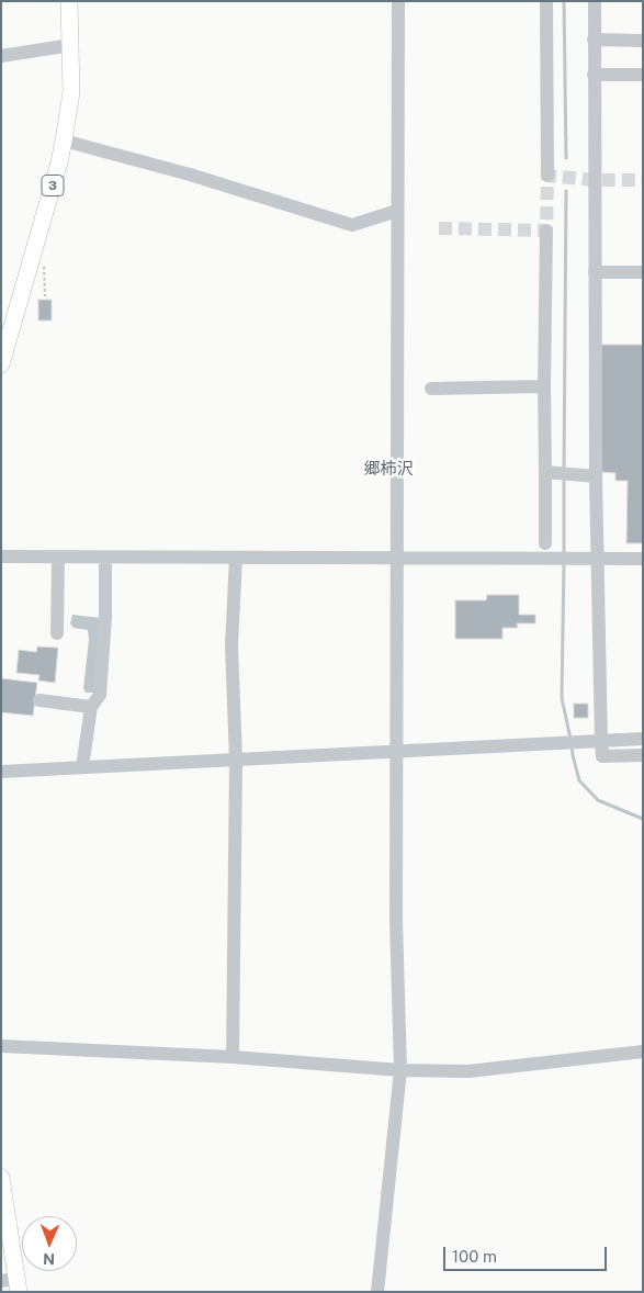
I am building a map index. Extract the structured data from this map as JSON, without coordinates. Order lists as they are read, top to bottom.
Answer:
{
  "streets": {
    "main road": ["3"]
  },
  "districts": ["郷柿沢"],
  "scale_bar": "100 m",
  "north": "bottom"
}
